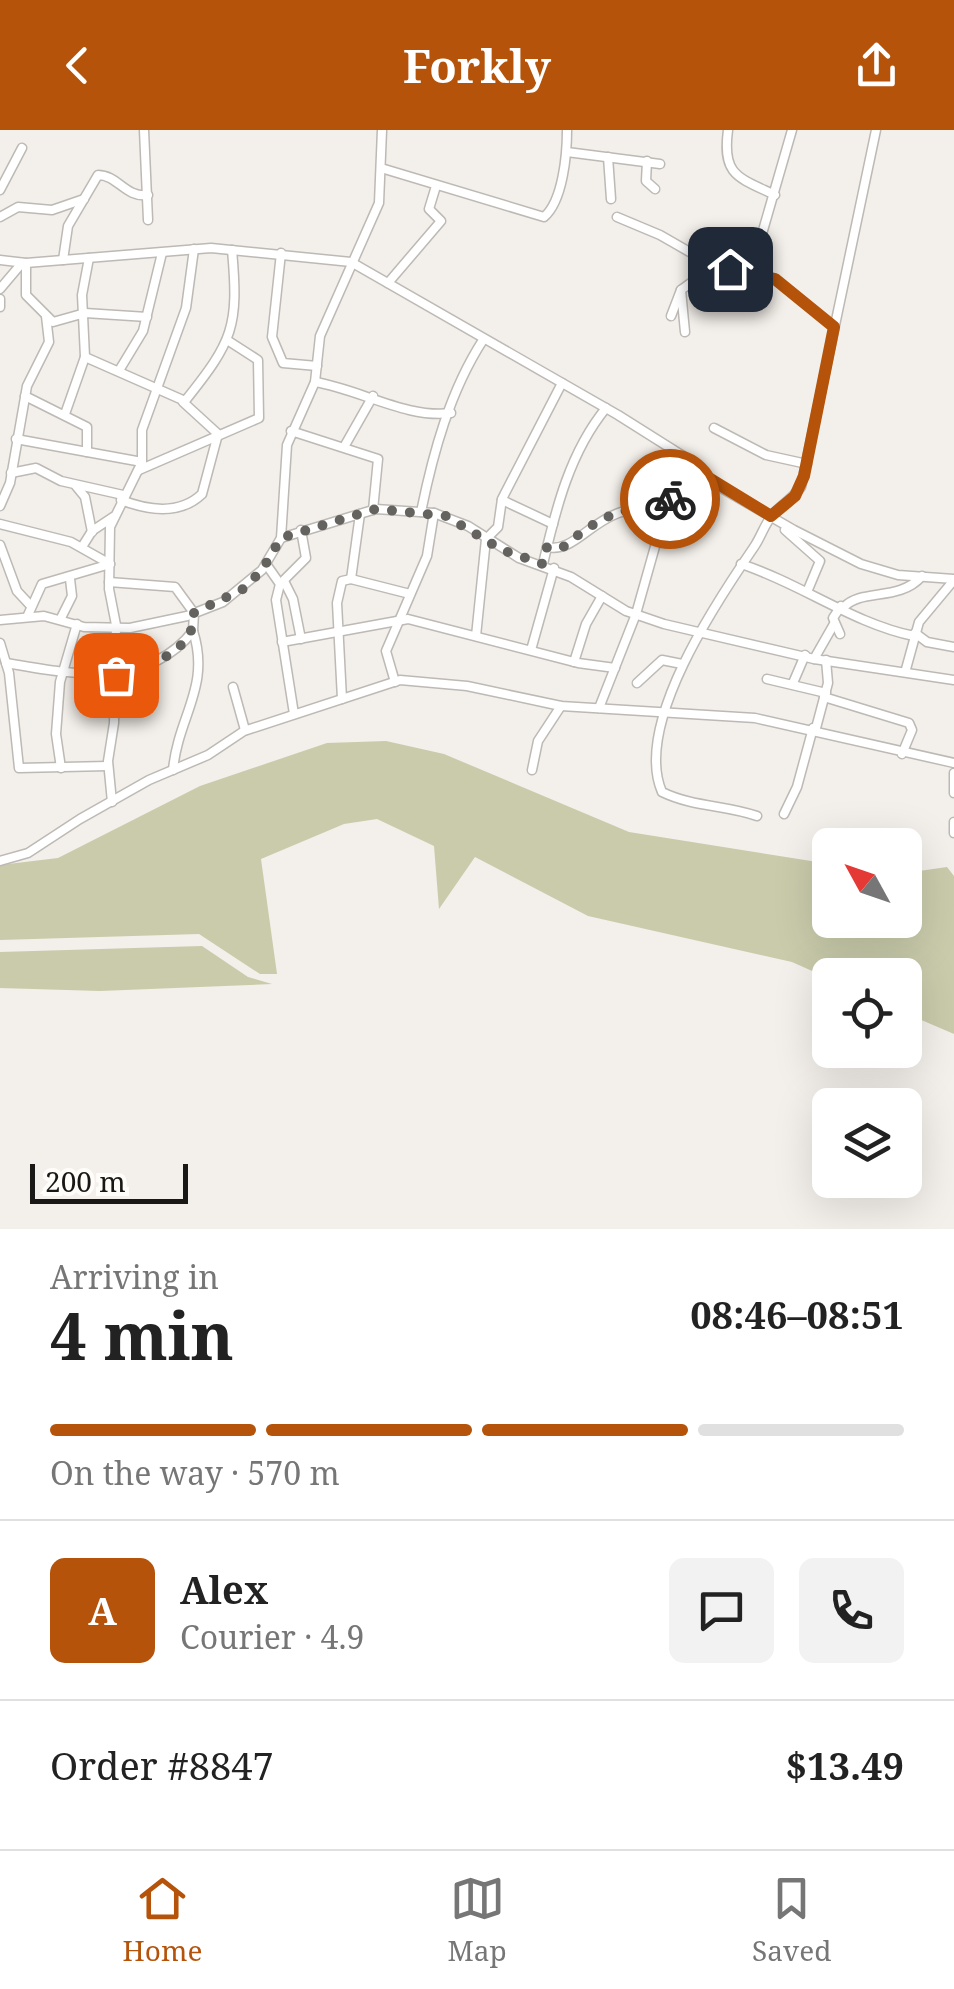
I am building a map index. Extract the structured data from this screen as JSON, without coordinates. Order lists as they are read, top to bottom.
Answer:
{
  "scale_bar": "200 m",
  "north": "top left",
  "page": {
    "header": "Forkly",
    "scale": "200 m",
    "heading": ["4 min", "Arriving in", "08:46–08:51"],
    "panel": [
      "Alex",
      "Courier · 4.9",
      "Order #8847",
      "$13.49"
    ],
    "bar": "On the way · 570 m",
    "round": "A",
    "tabs": ["Home", "Map", "Saved"]
  }
}
